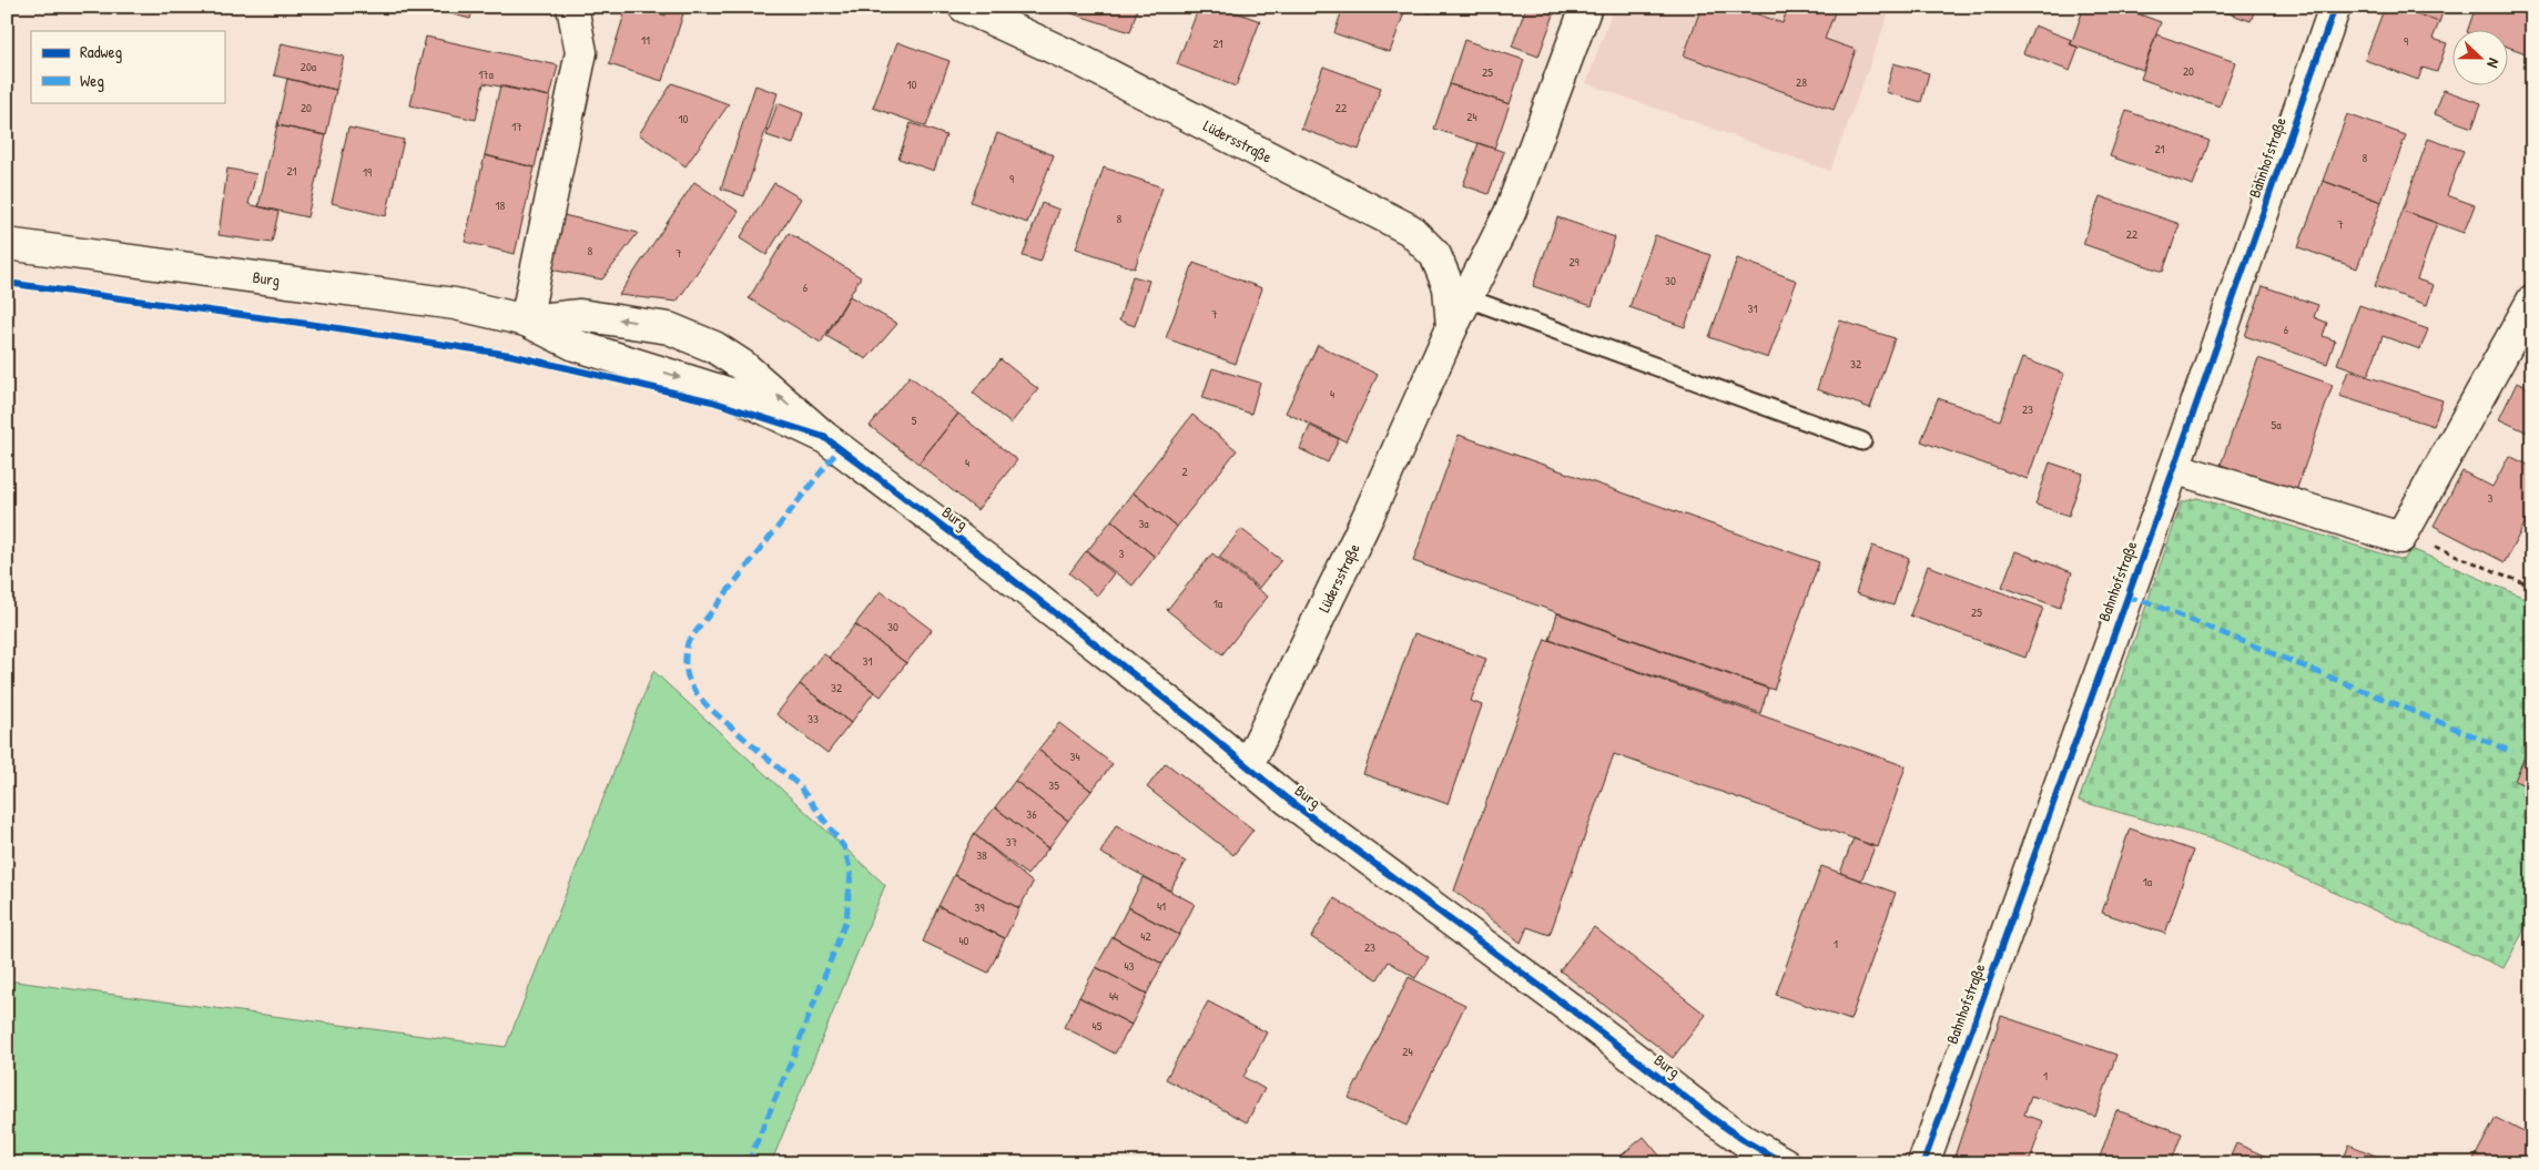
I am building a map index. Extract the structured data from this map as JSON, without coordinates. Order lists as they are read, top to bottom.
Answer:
{
  "streets": {
    "street": ["Lüdersstraße", "Bahnhofstraße", "Burg"]
  },
  "crossings": [
    ["Lüdersstraße", "Burg"]
  ],
  "house_numbers": [
    "11",
    "9",
    "21",
    "20a",
    "20",
    "25",
    "17a",
    "28",
    "10",
    "20",
    "22",
    "24",
    "10",
    "17",
    "21",
    "8",
    "21",
    "19",
    "9",
    "18",
    "8",
    "7",
    "22",
    "8",
    "7",
    "29",
    "30",
    "6",
    "31",
    "7",
    "6",
    "32",
    "4",
    "23",
    "5",
    "5a",
    "4",
    "2",
    "3",
    "3a",
    "3",
    "1a",
    "25",
    "30",
    "31",
    "32",
    "33",
    "34",
    "35",
    "36",
    "37",
    "38",
    "1a",
    "41",
    "39",
    "42",
    "40",
    "1",
    "23",
    "43",
    "44",
    "45",
    "24",
    "1"
  ],
  "legend": ["Radweg", "Weg"],
  "north": "right"
}
